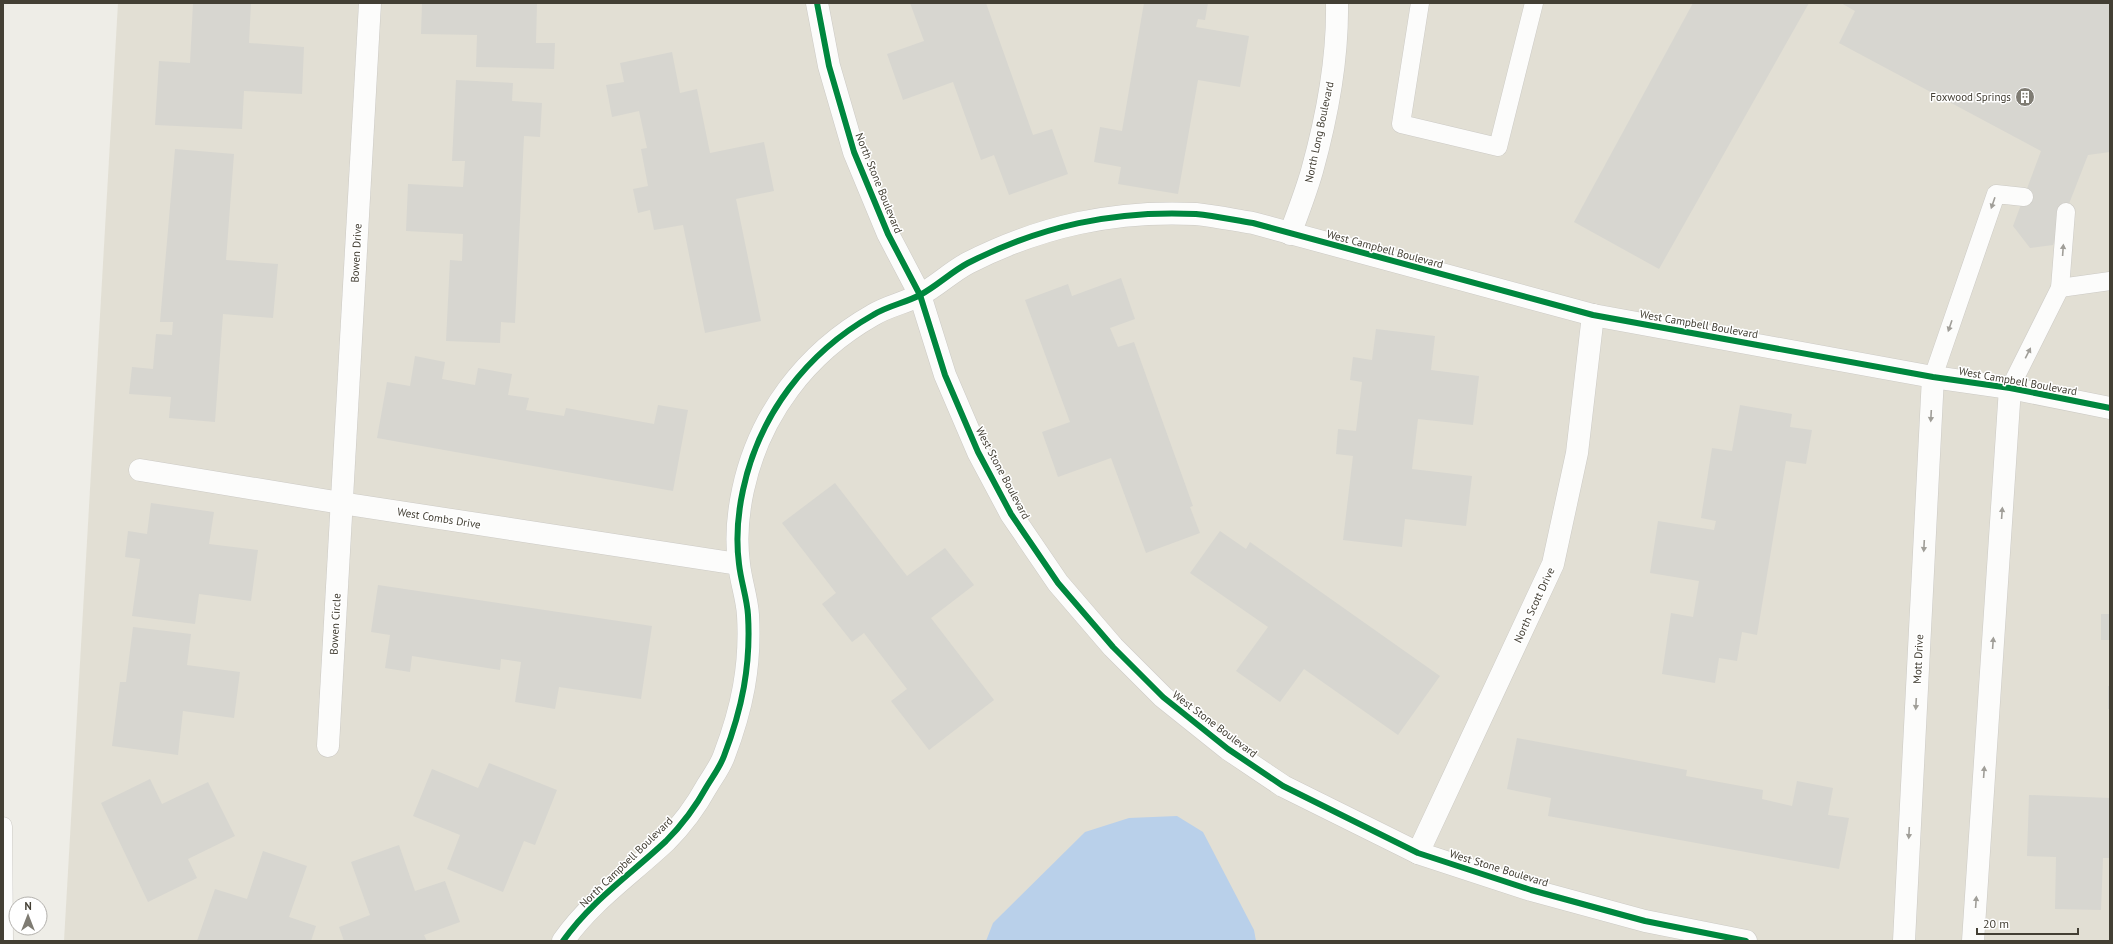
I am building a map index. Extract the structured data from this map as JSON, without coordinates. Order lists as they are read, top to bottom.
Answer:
{
  "streets": {
    "street": [
      "North Long Boulevard",
      "North Stone Boulevard",
      "West Campbell Boulevard",
      "Bowen Drive",
      "West Stone Boulevard",
      "West Combs Drive",
      "North Scott Drive",
      "Bowen Circle",
      "Mott Drive",
      "North Campbell Boulevard"
    ]
  },
  "crossings": [
    ["North Long Boulevard", "West Campbell Boulevard"],
    ["North Long Boulevard", "North Campbell Boulevard"],
    ["North Stone Boulevard", "West Stone Boulevard"],
    ["North Stone Boulevard", "North Campbell Boulevard"],
    ["West Campbell Boulevard", "North Scott Drive"],
    ["West Campbell Boulevard", "Mott Drive"],
    ["West Campbell Boulevard", "North Campbell Boulevard"],
    ["Bowen Drive", "West Combs Drive"],
    ["Bowen Drive", "Bowen Circle"],
    ["West Stone Boulevard", "North Scott Drive"],
    ["West Stone Boulevard", "North Campbell Boulevard"],
    ["West Combs Drive", "Bowen Circle"],
    ["West Combs Drive", "North Campbell Boulevard"]
  ],
  "places": {
    "building": ["Foxwood Springs"]
  },
  "scale_bar": "20 m",
  "north": "top"
}
